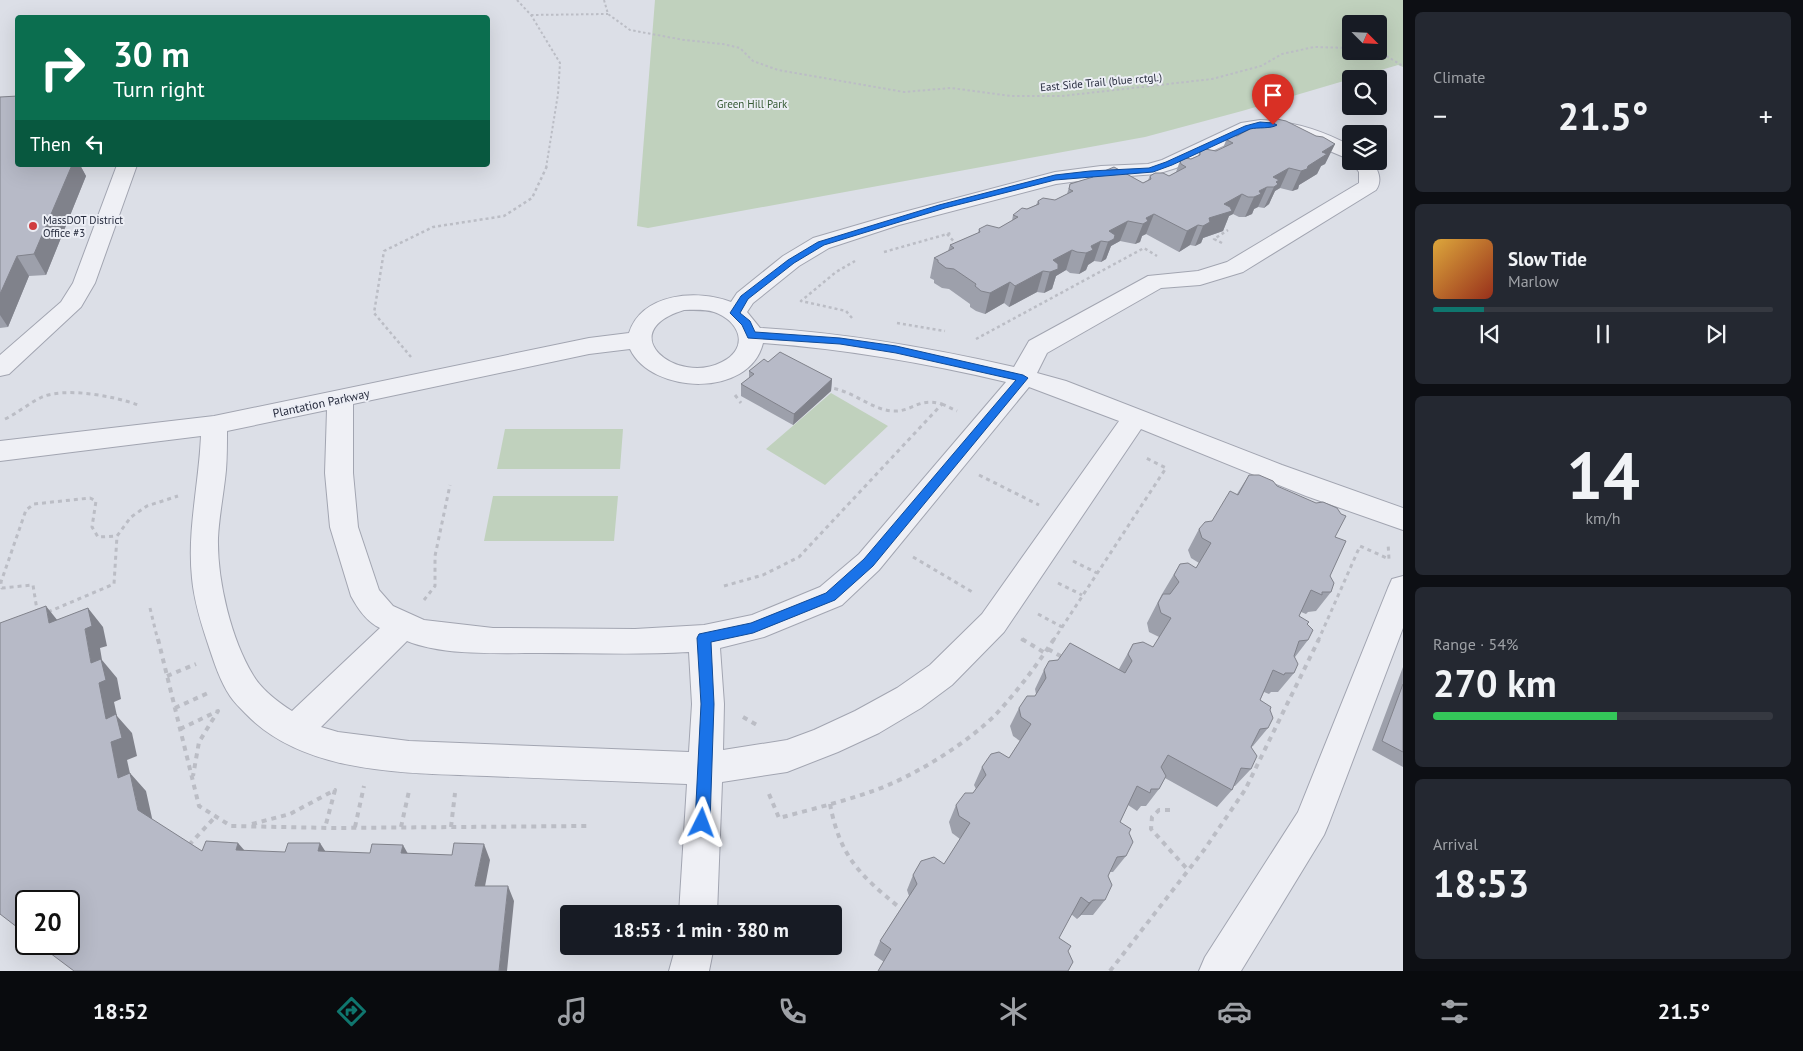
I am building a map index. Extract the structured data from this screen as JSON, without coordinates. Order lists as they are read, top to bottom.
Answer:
{
  "streets": {
    "street": ["Plantation Parkway"],
    "path": ["East Side Trail (blue rctgl.)"]
  },
  "parks": ["Green Hill Park"],
  "places": ["MassDOT District Office #3"],
  "north": "bottom right",
  "page": {
    "tile": [
      "Climate",
      ["14", "km/h"],
      ["Range · 54%", "270 km"],
      ["Arrival", "18:53"]
    ],
    "turn": ["30 m", "Turn right"],
    "heat": ["−", "21.5°", "+"],
    "then": "Then",
    "song": ["Slow Tide", "Marlow"],
    "limit": "20",
    "trip": "18:53 · 1 min · 380 m",
    "tabs": ["18:52", "21.5°"]
  }
}
